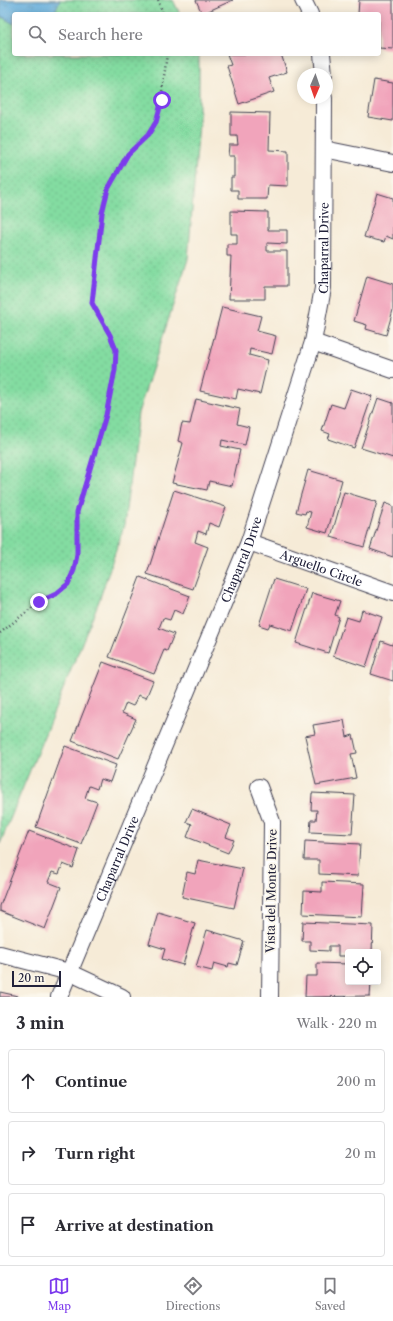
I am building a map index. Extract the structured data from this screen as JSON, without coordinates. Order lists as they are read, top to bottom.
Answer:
{
  "streets": {
    "street": ["Chaparral Drive", "Arguello Circle", "Vista del Monte Drive"]
  },
  "crossings": [
    ["Chaparral Drive", "Arguello Circle"]
  ],
  "scale_bar": "20 m",
  "north": "bottom",
  "page": {
    "search": "Search here",
    "scale": "20 m",
    "heading": ["3 min", "Walk · 220 m"],
    "list": [
      ["Continue", "200 m"],
      ["Turn right", "20 m"],
      "Arrive at destination"
    ],
    "nav": ["Map", "Directions", "Saved"]
  }
}
